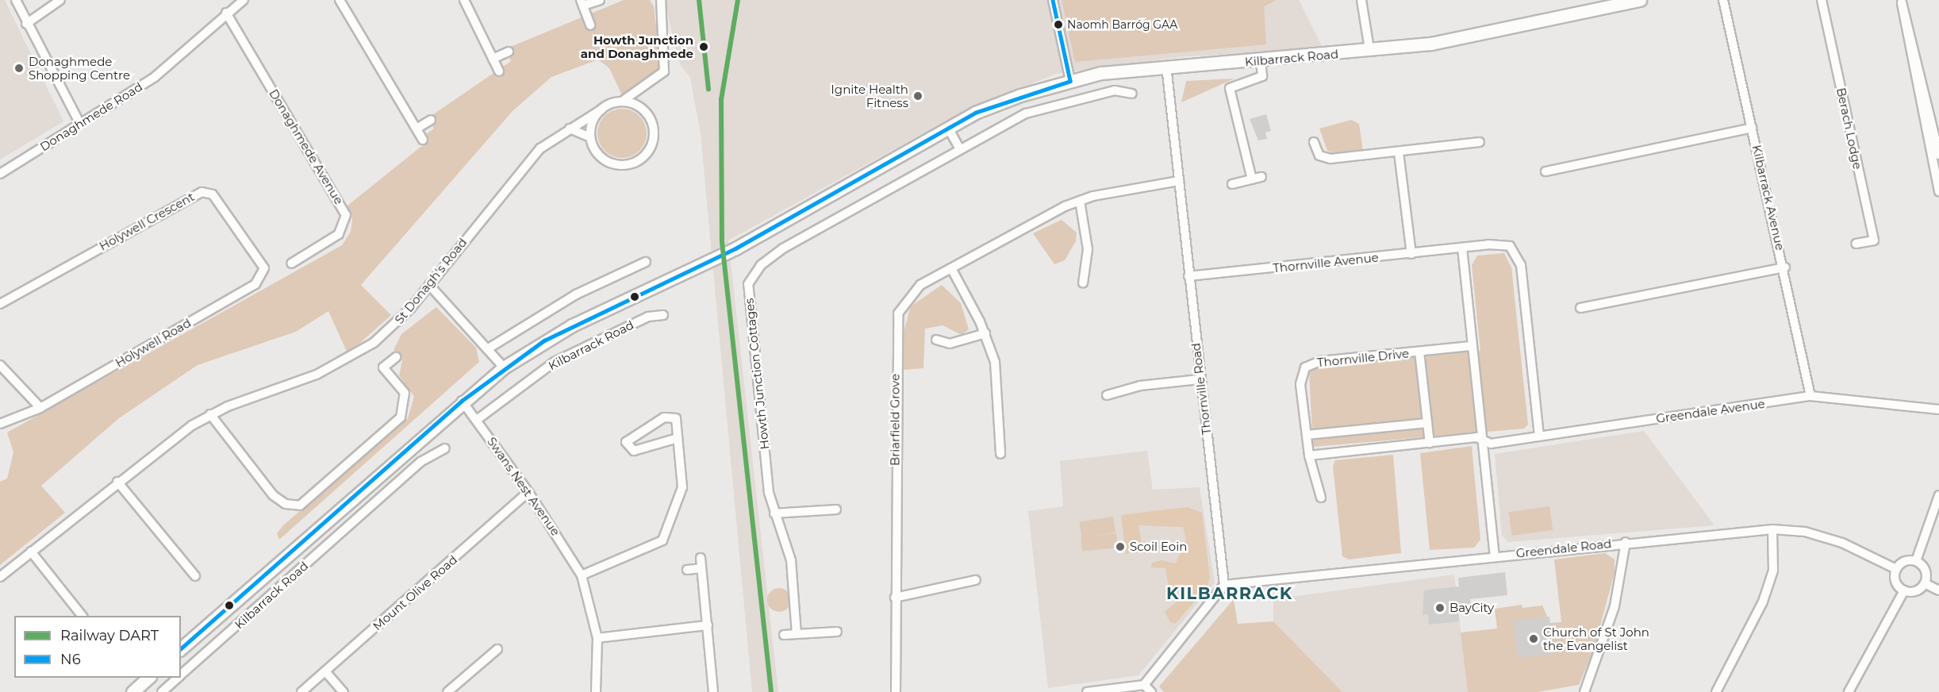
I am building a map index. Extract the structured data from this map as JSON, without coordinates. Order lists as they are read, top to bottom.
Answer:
{
  "streets": {
    "main road": ["Kilbarrack Road"],
    "street": [
      "Donaghmede Road",
      "Berach Lodge",
      "Donaghmede Avenue",
      "Kilbarrack Avenue",
      "Holywell Crescent",
      "Thornville Avenue",
      "St Donagh's Road",
      "Holywell Road",
      "Thornville Drive",
      "Howth Junction Cottages",
      "Thornville Road",
      "Greendale Avenue",
      "Briarfield Grove",
      "Swans Nest Avenue",
      "Greendale Road",
      "Mount Olive Road"
    ]
  },
  "crossings": [
    ["Kilbarrack Road", "Thornville Road"],
    ["Kilbarrack Road", "Swans Nest Avenue"],
    ["Donaghmede Road", "Donaghmede Avenue"],
    ["Kilbarrack Avenue", "Greendale Avenue"],
    ["Holywell Crescent", "Holywell Road"],
    ["Thornville Avenue", "Thornville Road"],
    ["Thornville Avenue", "Greendale Avenue"],
    ["Thornville Drive", "Greendale Avenue"],
    ["Thornville Road", "Briarfield Grove"],
    ["Thornville Road", "Greendale Road"],
    ["Swans Nest Avenue", "Mount Olive Road"]
  ],
  "districts": ["KILBARRACK"],
  "places": [
    "Naomh Barróg GAA",
    "Howth Junction and Donaghmede",
    "Donaghmede Shopping Centre",
    "Ignite Health Fitness",
    "Scoil Eoin",
    "BayCity",
    "Church of St John the Evangelist"
  ],
  "lines": ["rail line DART", "transit line N6"],
  "legend": ["Railway DART", "N6"]
}
